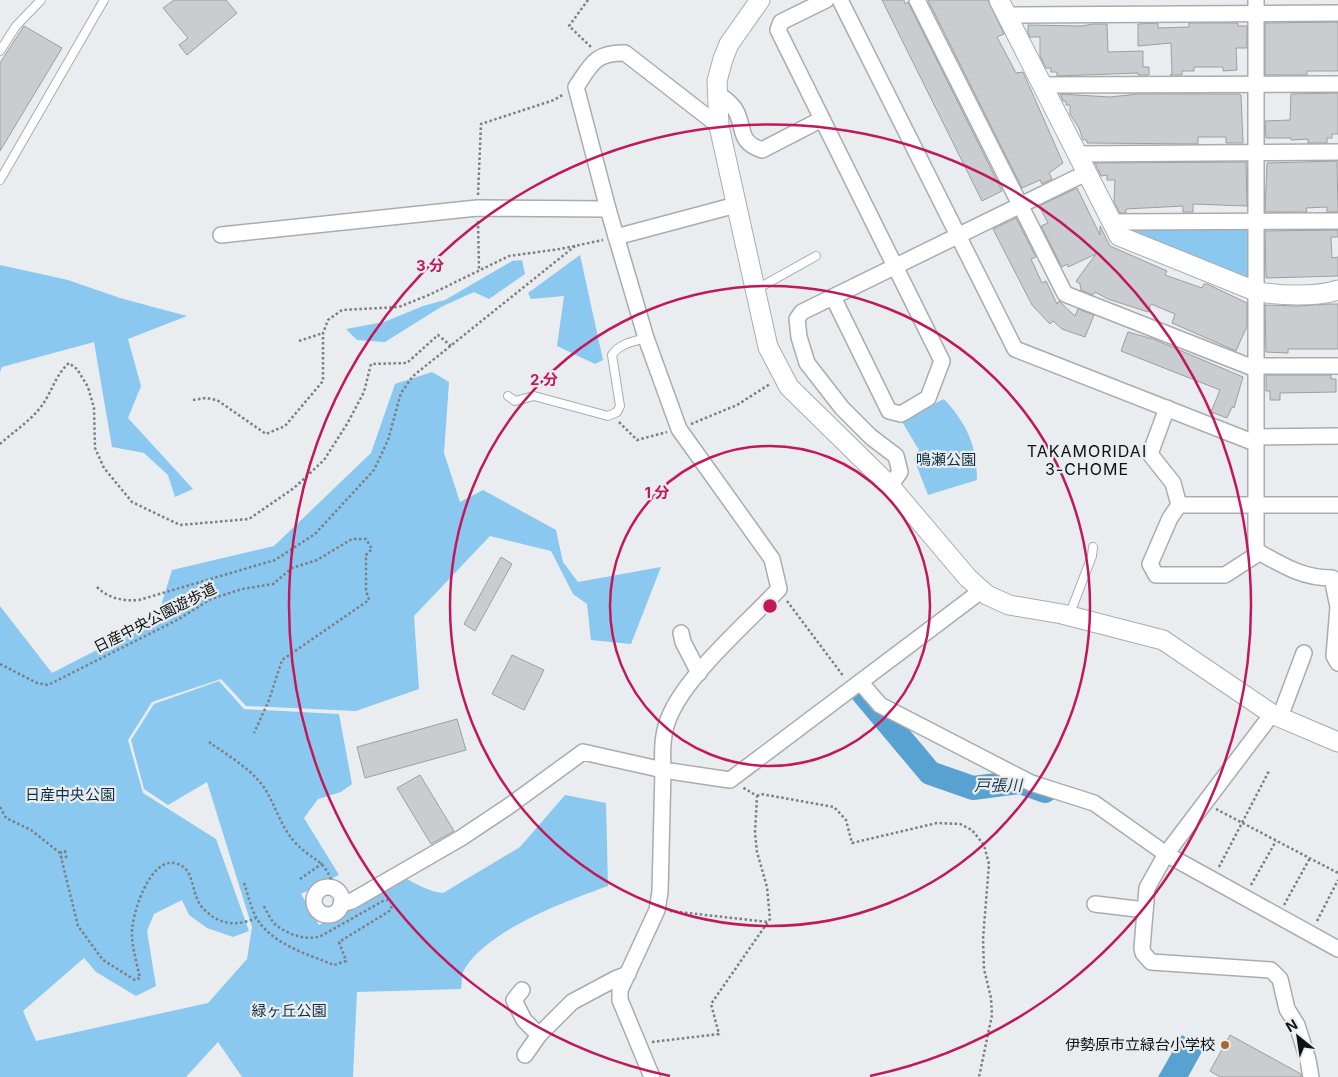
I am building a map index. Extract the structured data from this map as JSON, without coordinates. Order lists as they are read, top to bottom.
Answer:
{
  "streets": {
    "path": ["日産中央公園遊歩道"]
  },
  "districts": ["TAKAMORIDAI 3-CHOME"],
  "water": ["戸張川"],
  "parks": ["鳴瀬公園", "日産中央公園", "緑ヶ丘公園"],
  "places": ["伊勢原市立緑台小学校"],
  "north": "top left",
  "rings": ["3 分", "2 分", "1 分"]
}
